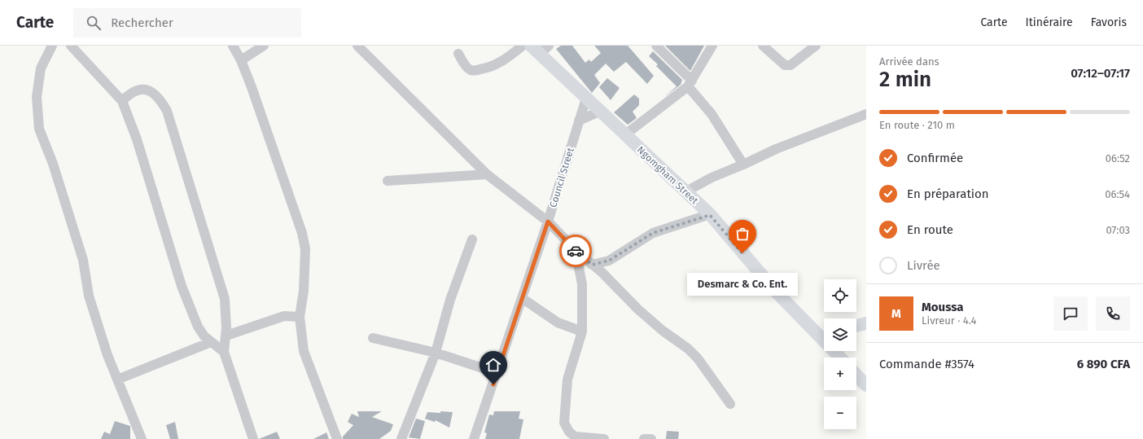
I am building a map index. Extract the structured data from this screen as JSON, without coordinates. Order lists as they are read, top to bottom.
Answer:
{
  "streets": {
    "main road": ["Ngomgham Street"],
    "street": ["Council Street"]
  },
  "crossings": [
    ["Ngomgham Street", "Council Street"]
  ],
  "places": ["Desmarc & Co. Ent."],
  "page": {
    "header": "Carte",
    "search": "Rechercher",
    "nav": ["Carte", "Itinéraire", "Favoris"],
    "heading": ["2 min", "Arrivée dans", "07:12–07:17"],
    "panel": [
      "Moussa",
      "Livreur · 4.4",
      "Commande #3574",
      "6 890 CFA"
    ],
    "bar": "En route · 210 m",
    "list": [
      ["Confirmée", "06:52"],
      ["En préparation", "06:54"],
      ["En route", "07:03"],
      "Livrée"
    ],
    "bubble": "Desmarc & Co. Ent.",
    "map_buttons": ["+", "−"],
    "round": "M"
  }
}
